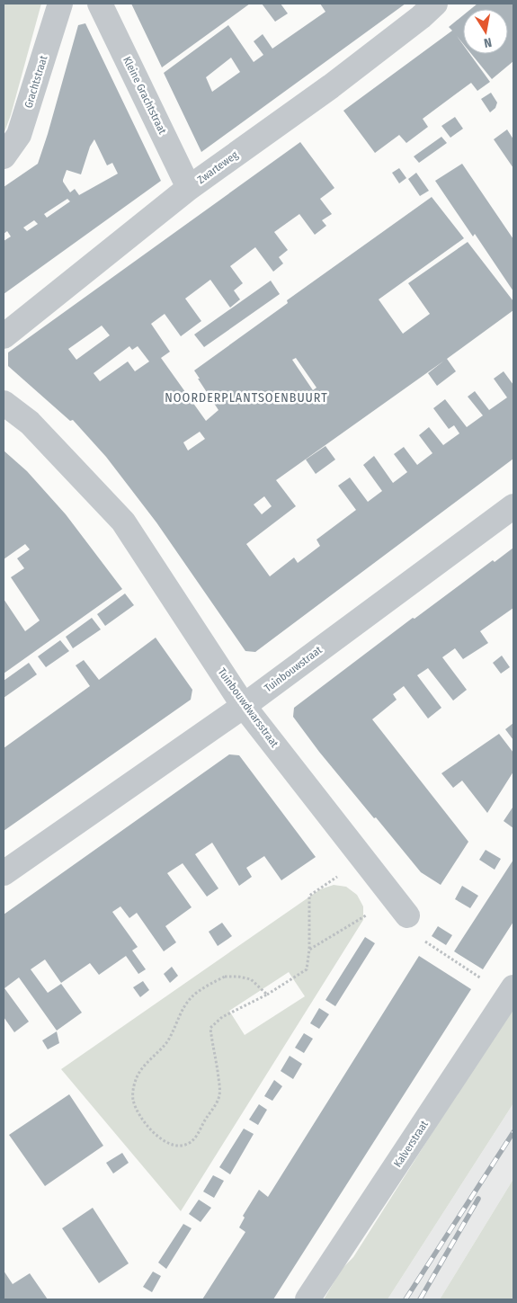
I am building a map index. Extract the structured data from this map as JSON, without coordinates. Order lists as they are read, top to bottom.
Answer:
{
  "streets": {
    "street": [
      "Grachtstraat",
      "Kleine Grachtstraat",
      "Zwarteweg",
      "Tuinbouwstraat",
      "Tuinbouwdwarsstraat",
      "Kalverstraat"
    ]
  },
  "crossings": [
    ["Kleine Grachtstraat", "Zwarteweg"],
    ["Tuinbouwstraat", "Tuinbouwdwarsstraat"]
  ],
  "districts": ["NOORDERPLANTSOENBUURT"],
  "north": "bottom"
}
